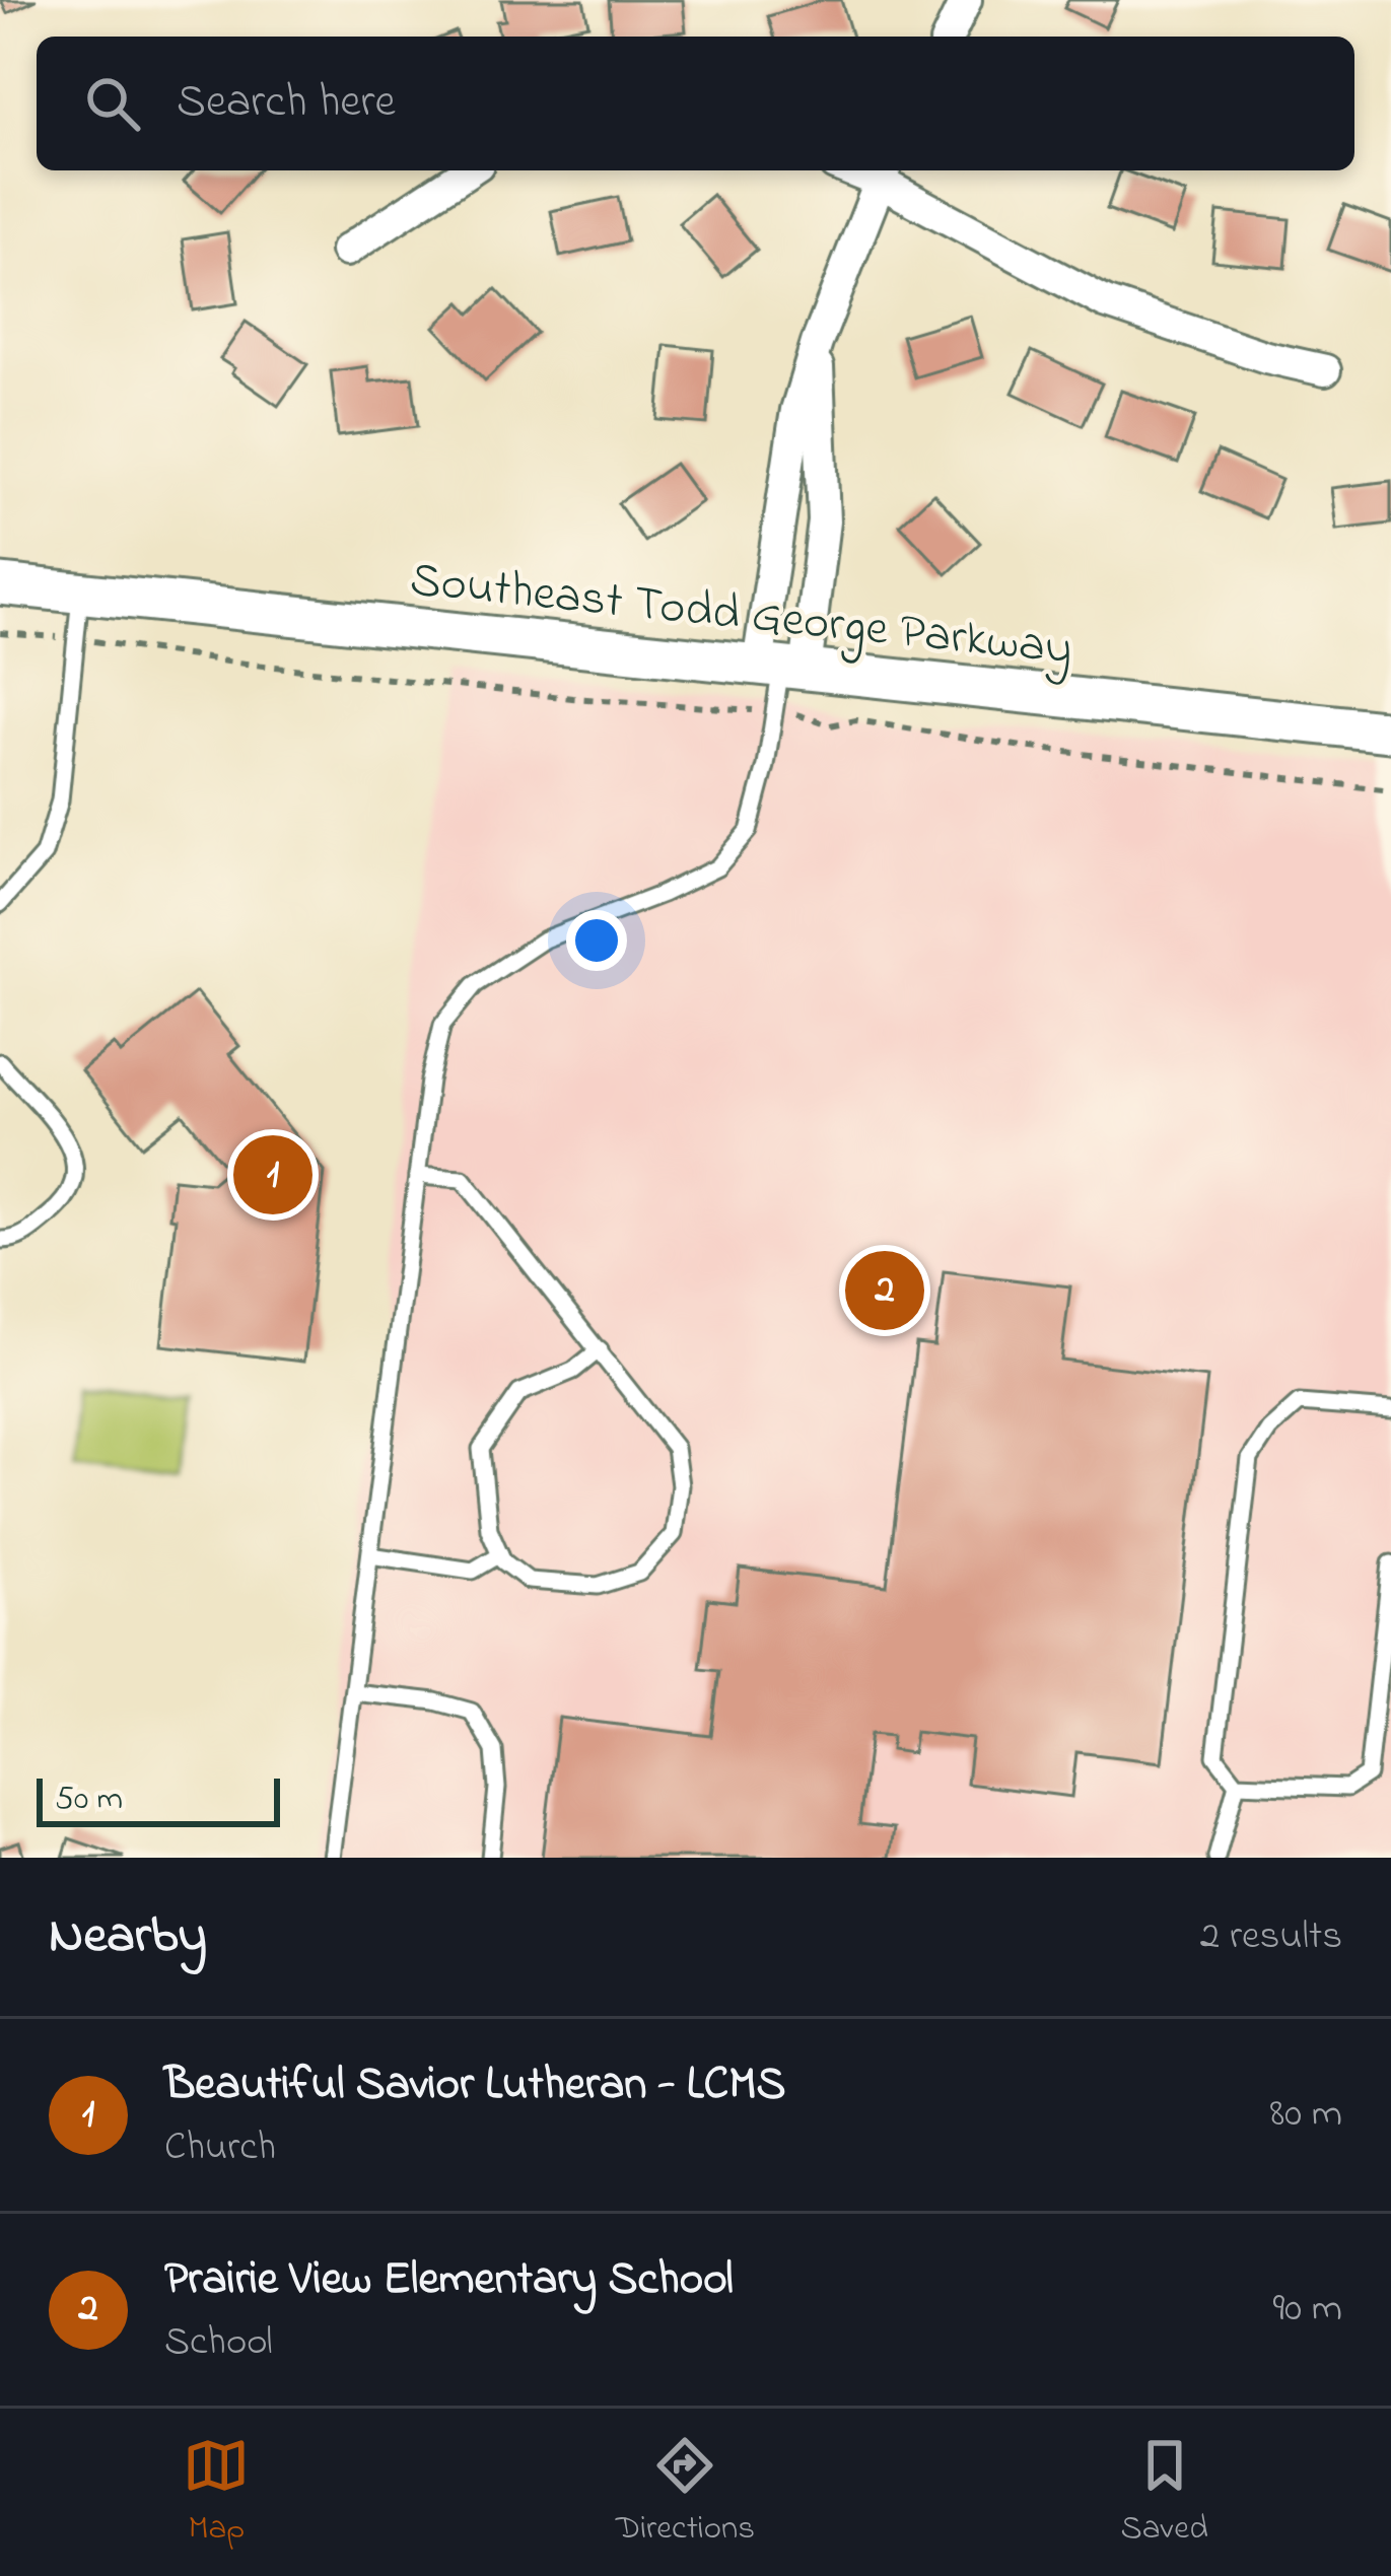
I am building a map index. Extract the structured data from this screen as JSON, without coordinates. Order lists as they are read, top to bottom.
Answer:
{
  "streets": {
    "main road": ["Southeast Todd George Parkway"]
  },
  "scale_bar": "50 m",
  "page": {
    "search": "Search here",
    "pins": ["1", "2"],
    "scale": "50 m",
    "heading": ["Nearby", "2 results"],
    "list": [
      {
        "mark": "1",
        "name": "Beautiful Savior Lutheran - LCMS",
        "note": "Church",
        "value": "80 m"
      },
      {
        "mark": "2",
        "name": "Prairie View Elementary School",
        "note": "School",
        "value": "90 m"
      }
    ],
    "nav": ["Map", "Directions", "Saved"]
  }
}
